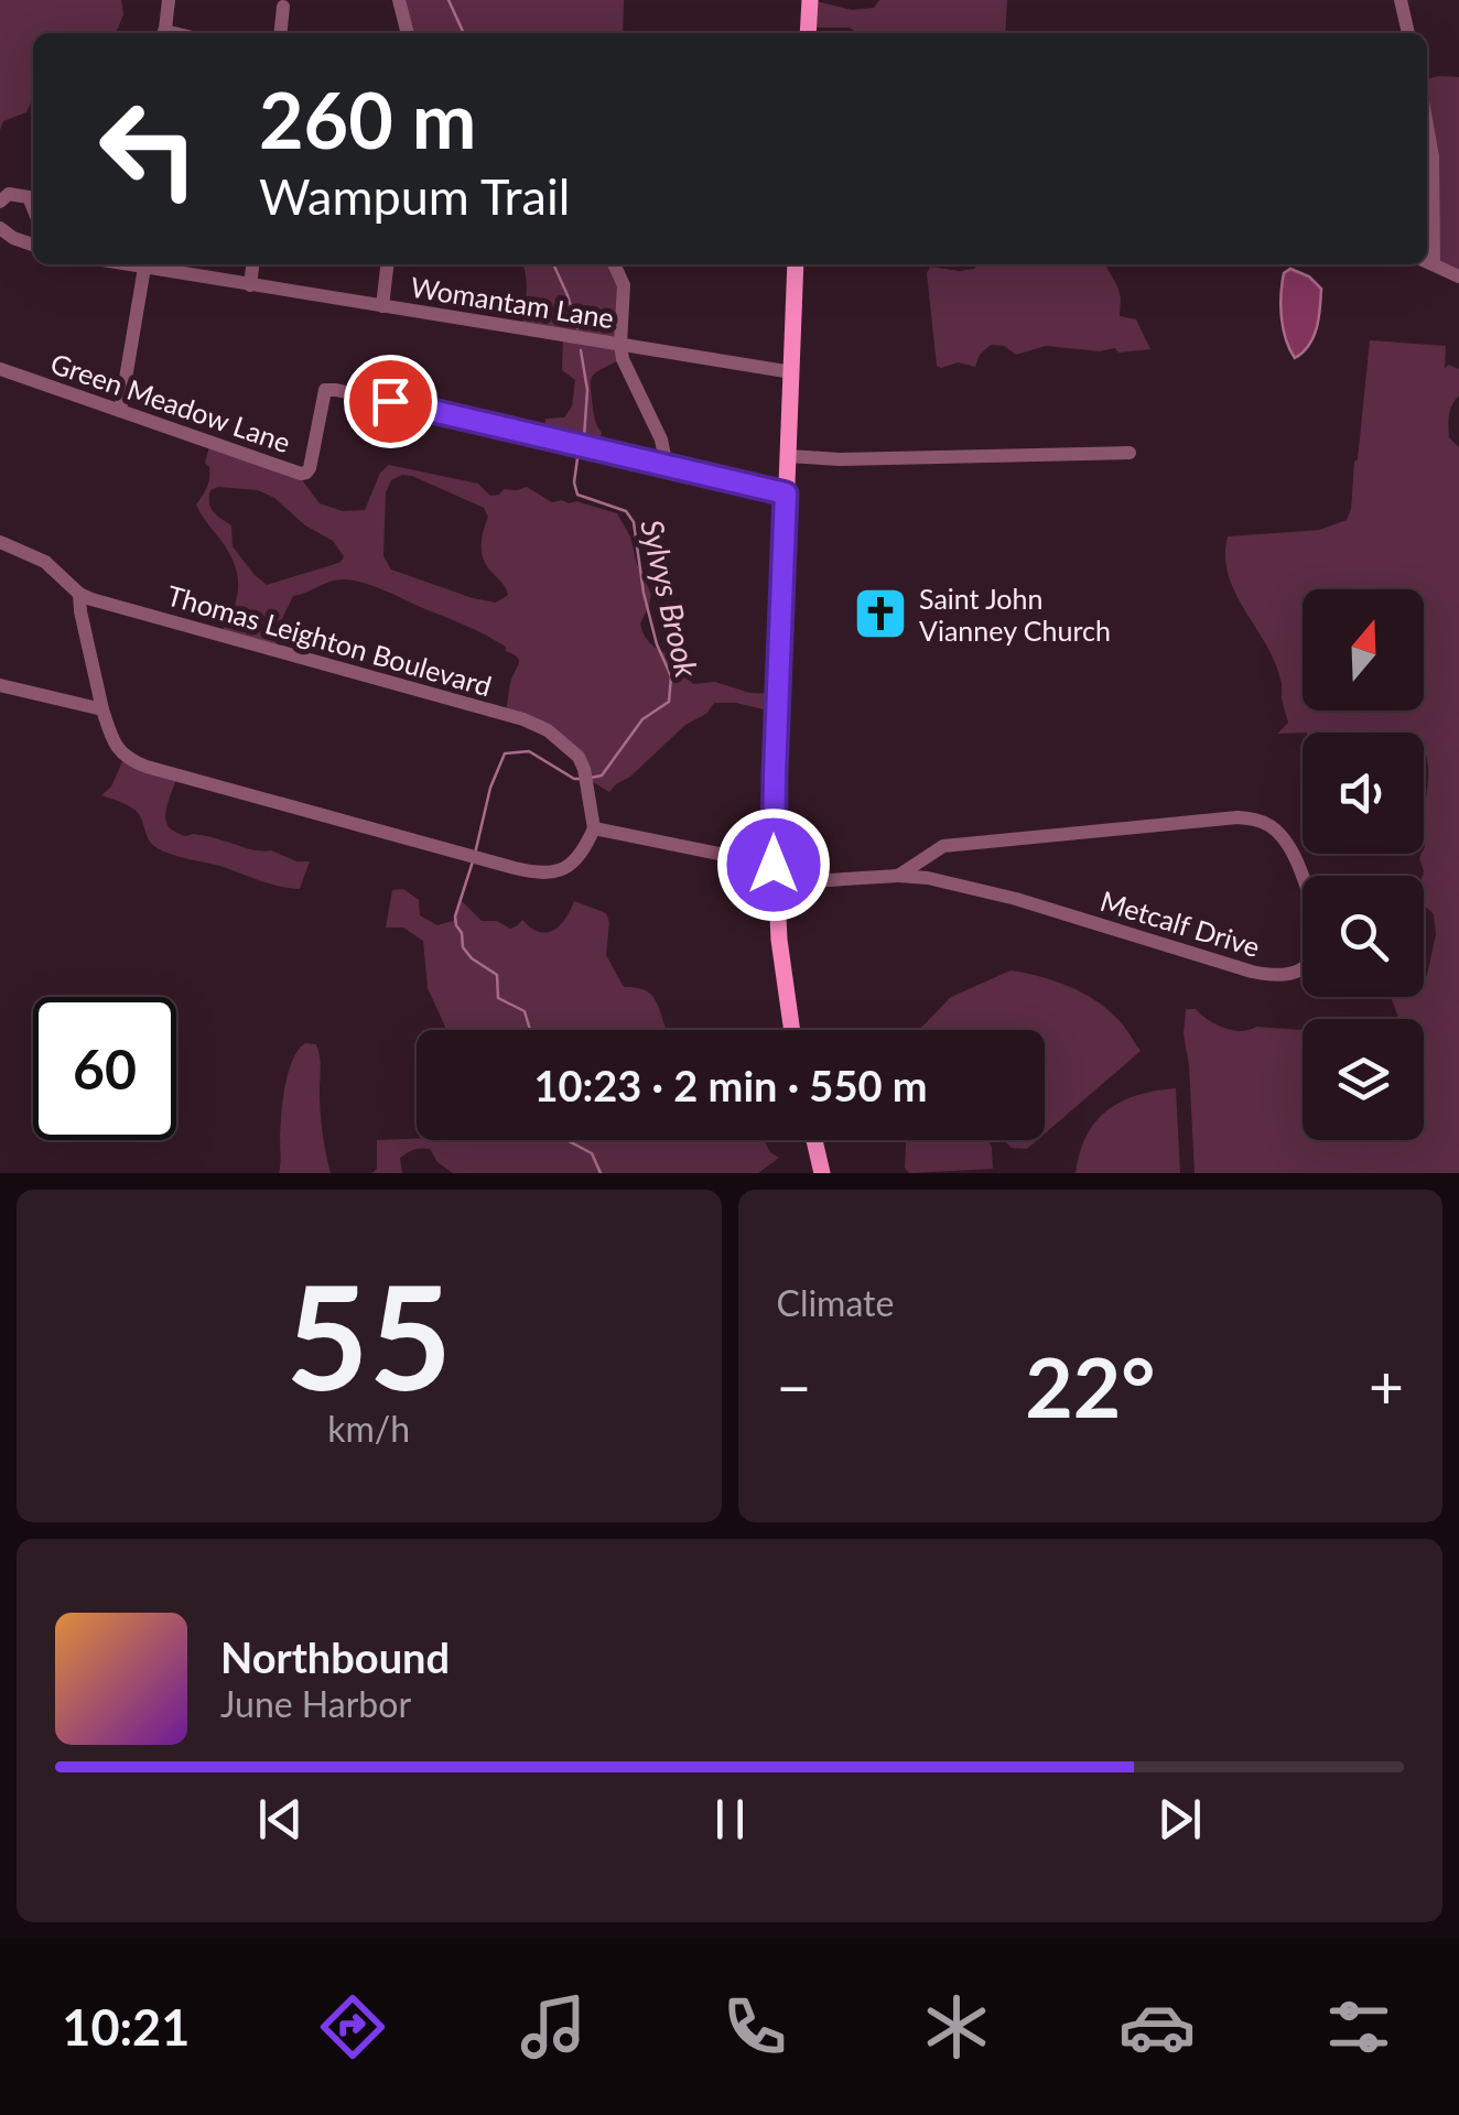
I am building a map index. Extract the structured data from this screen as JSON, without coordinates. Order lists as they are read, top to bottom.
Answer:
{
  "streets": {
    "street": [
      "Womantam Lane",
      "Green Meadow Lane",
      "Thomas Leighton Boulevard",
      "Metcalf Drive"
    ]
  },
  "water": ["Sylvys Brook"],
  "places": {
    "church": ["Saint John Vianney Church"]
  },
  "north": "top",
  "page": {
    "turn": ["260 m", "Wampum Trail"],
    "limit": "60",
    "trip": "10:23 · 2 min · 550 m",
    "tile": [
      ["55", "km/h"],
      "Climate"
    ],
    "heat": ["−", "22°", "+"],
    "song": ["Northbound", "June Harbor"],
    "tabs": "10:21"
  }
}
